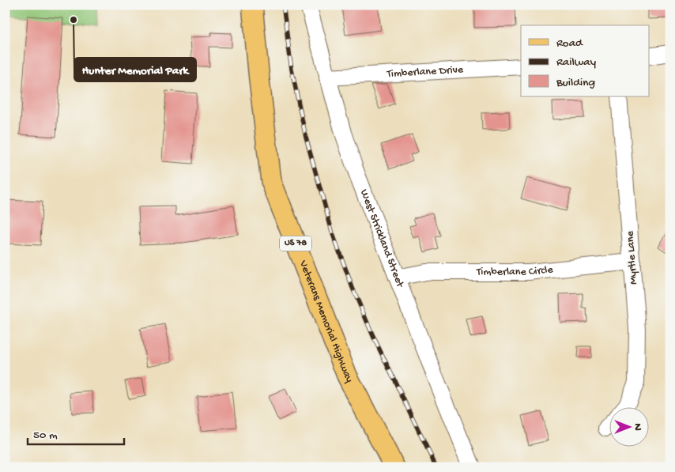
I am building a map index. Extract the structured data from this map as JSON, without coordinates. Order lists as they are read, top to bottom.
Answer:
{
  "streets": {
    "main road": ["US 78", "Veterans Memorial Highway"],
    "street": [
      "Timberlane Drive",
      "West Strickland Street",
      "Myrtle Lane",
      "Timberlane Circle"
    ]
  },
  "crossings": [
    ["Timberlane Drive", "West Strickland Street"],
    ["West Strickland Street", "Timberlane Circle"],
    ["Myrtle Lane", "Timberlane Circle"]
  ],
  "places": ["Hunter Memorial Park"],
  "legend": ["Road", "Railway", "Building"],
  "scale_bar": "50 m",
  "north": "right"
}
